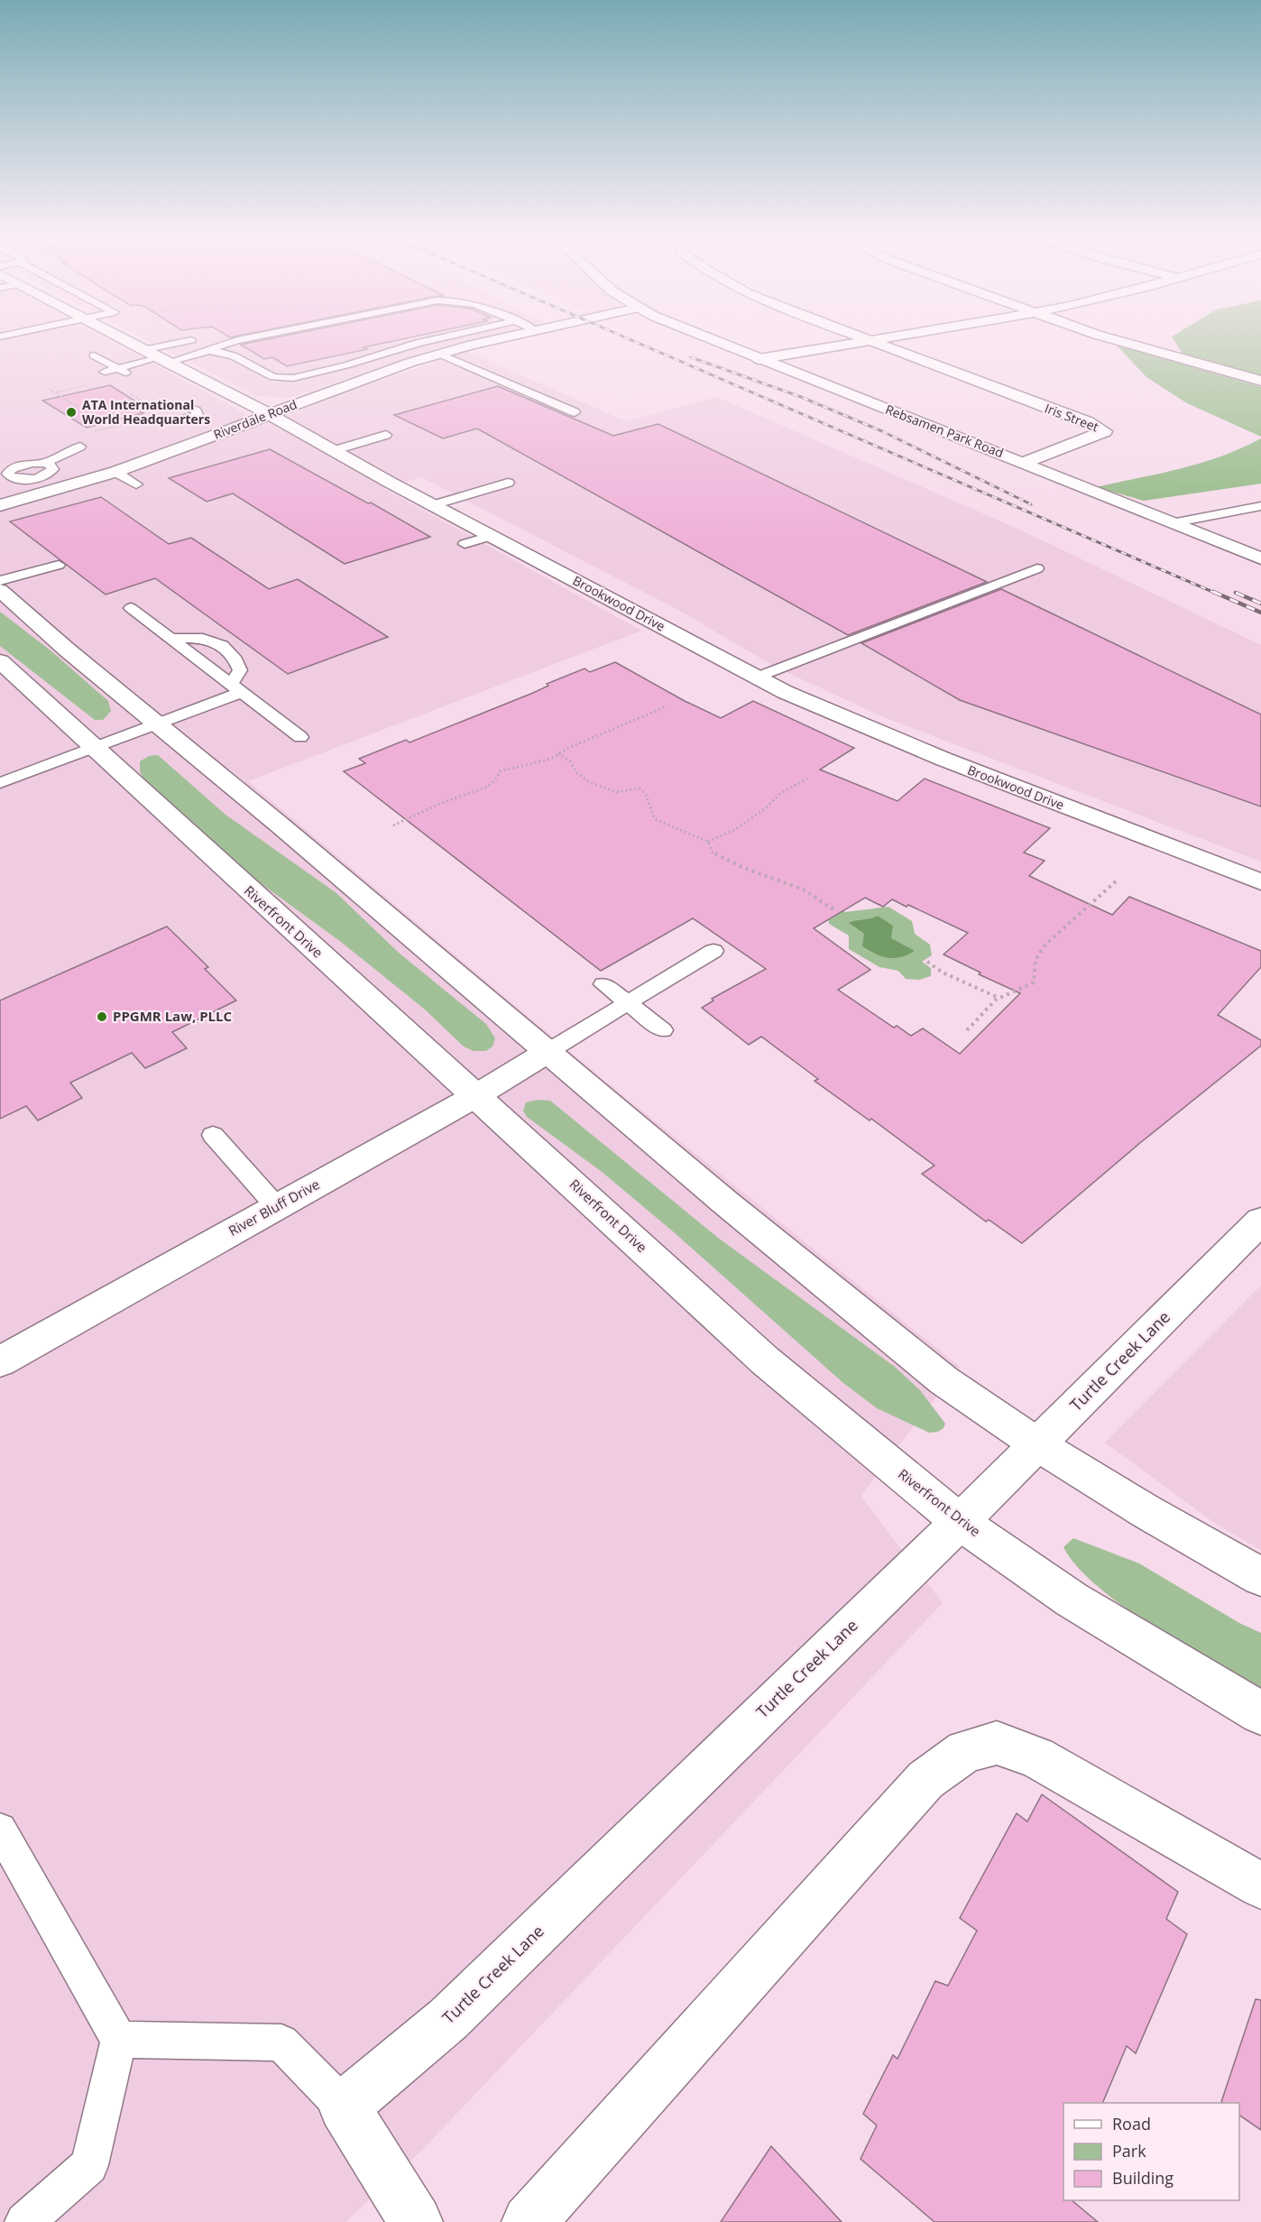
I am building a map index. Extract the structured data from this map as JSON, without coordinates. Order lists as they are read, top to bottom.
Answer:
{
  "streets": {
    "street": [
      "Iris Street",
      "Riverdale Road",
      "Rebsamen Park Road",
      "Brookwood Drive",
      "Riverfront Drive",
      "River Bluff Drive",
      "Turtle Creek Lane"
    ]
  },
  "crossings": [
    ["Iris Street", "Rebsamen Park Road"],
    ["Riverdale Road", "Brookwood Drive"],
    ["Riverfront Drive", "River Bluff Drive"],
    ["Riverfront Drive", "Turtle Creek Lane"]
  ],
  "places": ["ATA International World Headquarters", "PPGMR Law, PLLC"],
  "legend": ["Road", "Park", "Building"]
}
